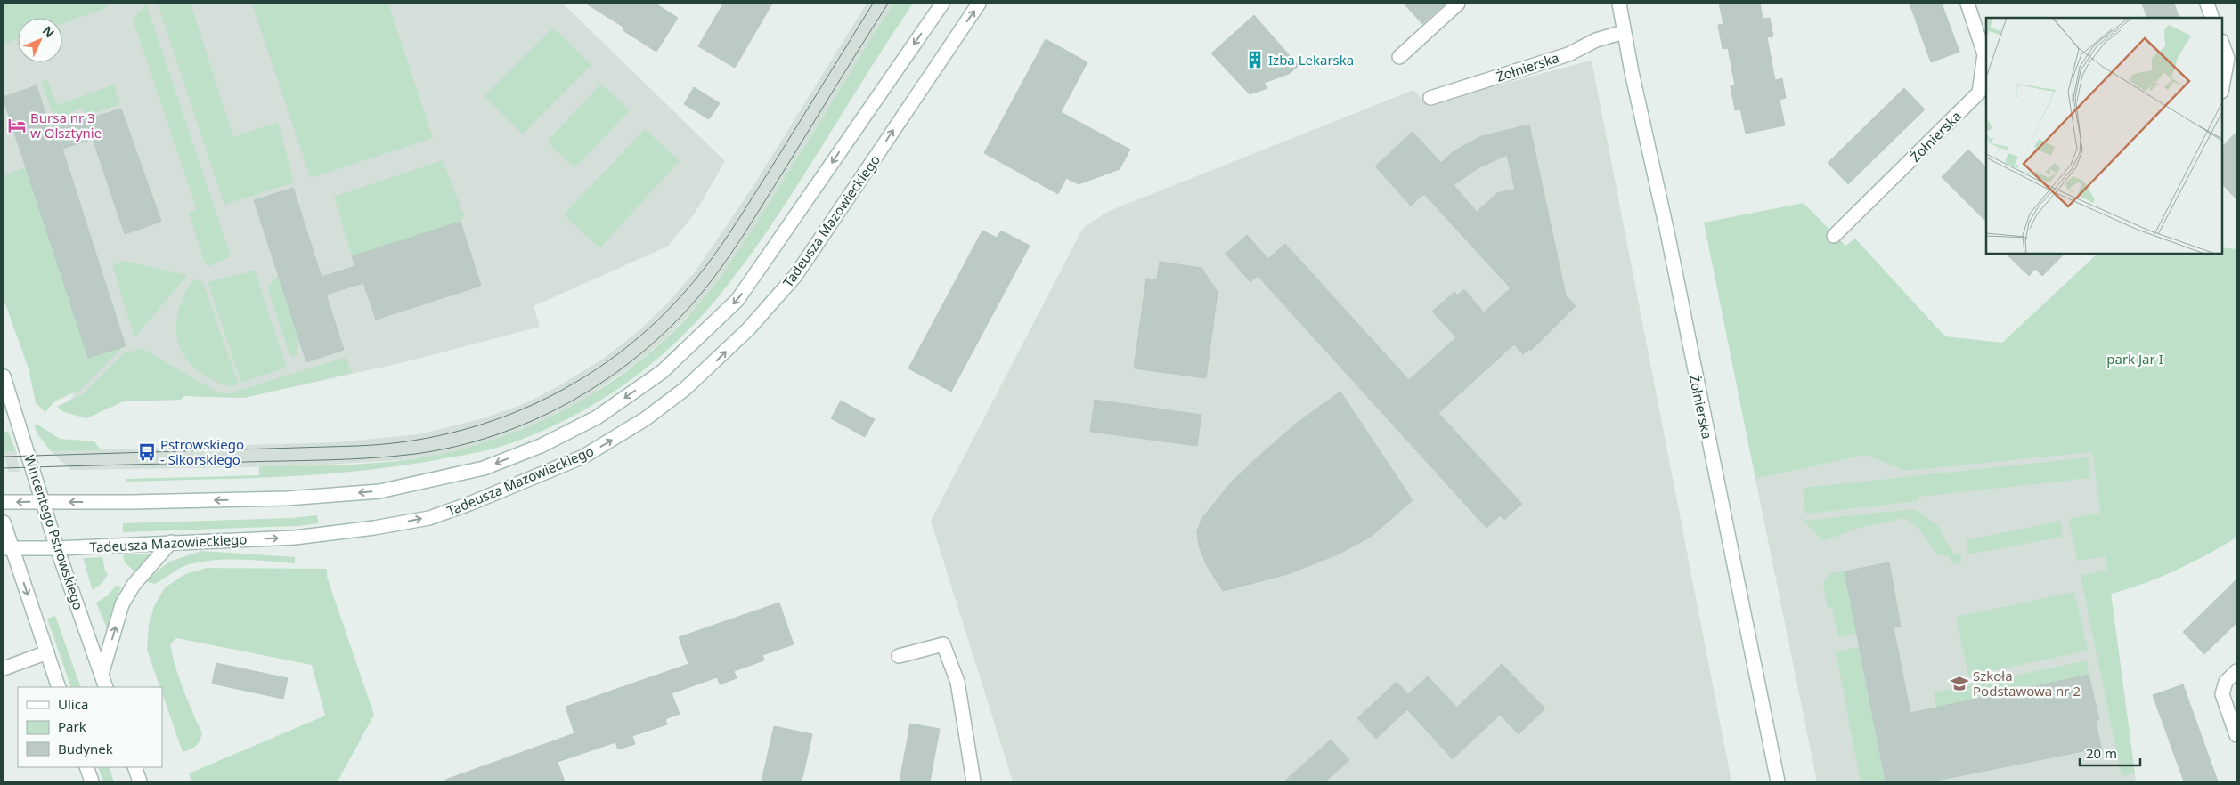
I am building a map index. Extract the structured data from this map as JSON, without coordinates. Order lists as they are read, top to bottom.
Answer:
{
  "streets": {
    "street": ["Żołnierska", "Tadeusza Mazowieckiego", "Wincentego Pstrowskiego"]
  },
  "crossings": [
    ["Tadeusza Mazowieckiego", "Wincentego Pstrowskiego"]
  ],
  "parks": ["park Jar I"],
  "places": {
    "building": ["Izba Lekarska"],
    "hotel": ["Bursa nr 3 w Olsztynie"],
    "bus stop": ["Pstrowskiego - Sikorskiego"],
    "school or university": ["Szkoła Podstawowa nr 2"]
  },
  "legend": ["Ulica", "Park", "Budynek"],
  "scale_bar": "20 m",
  "north": "top right"
}
